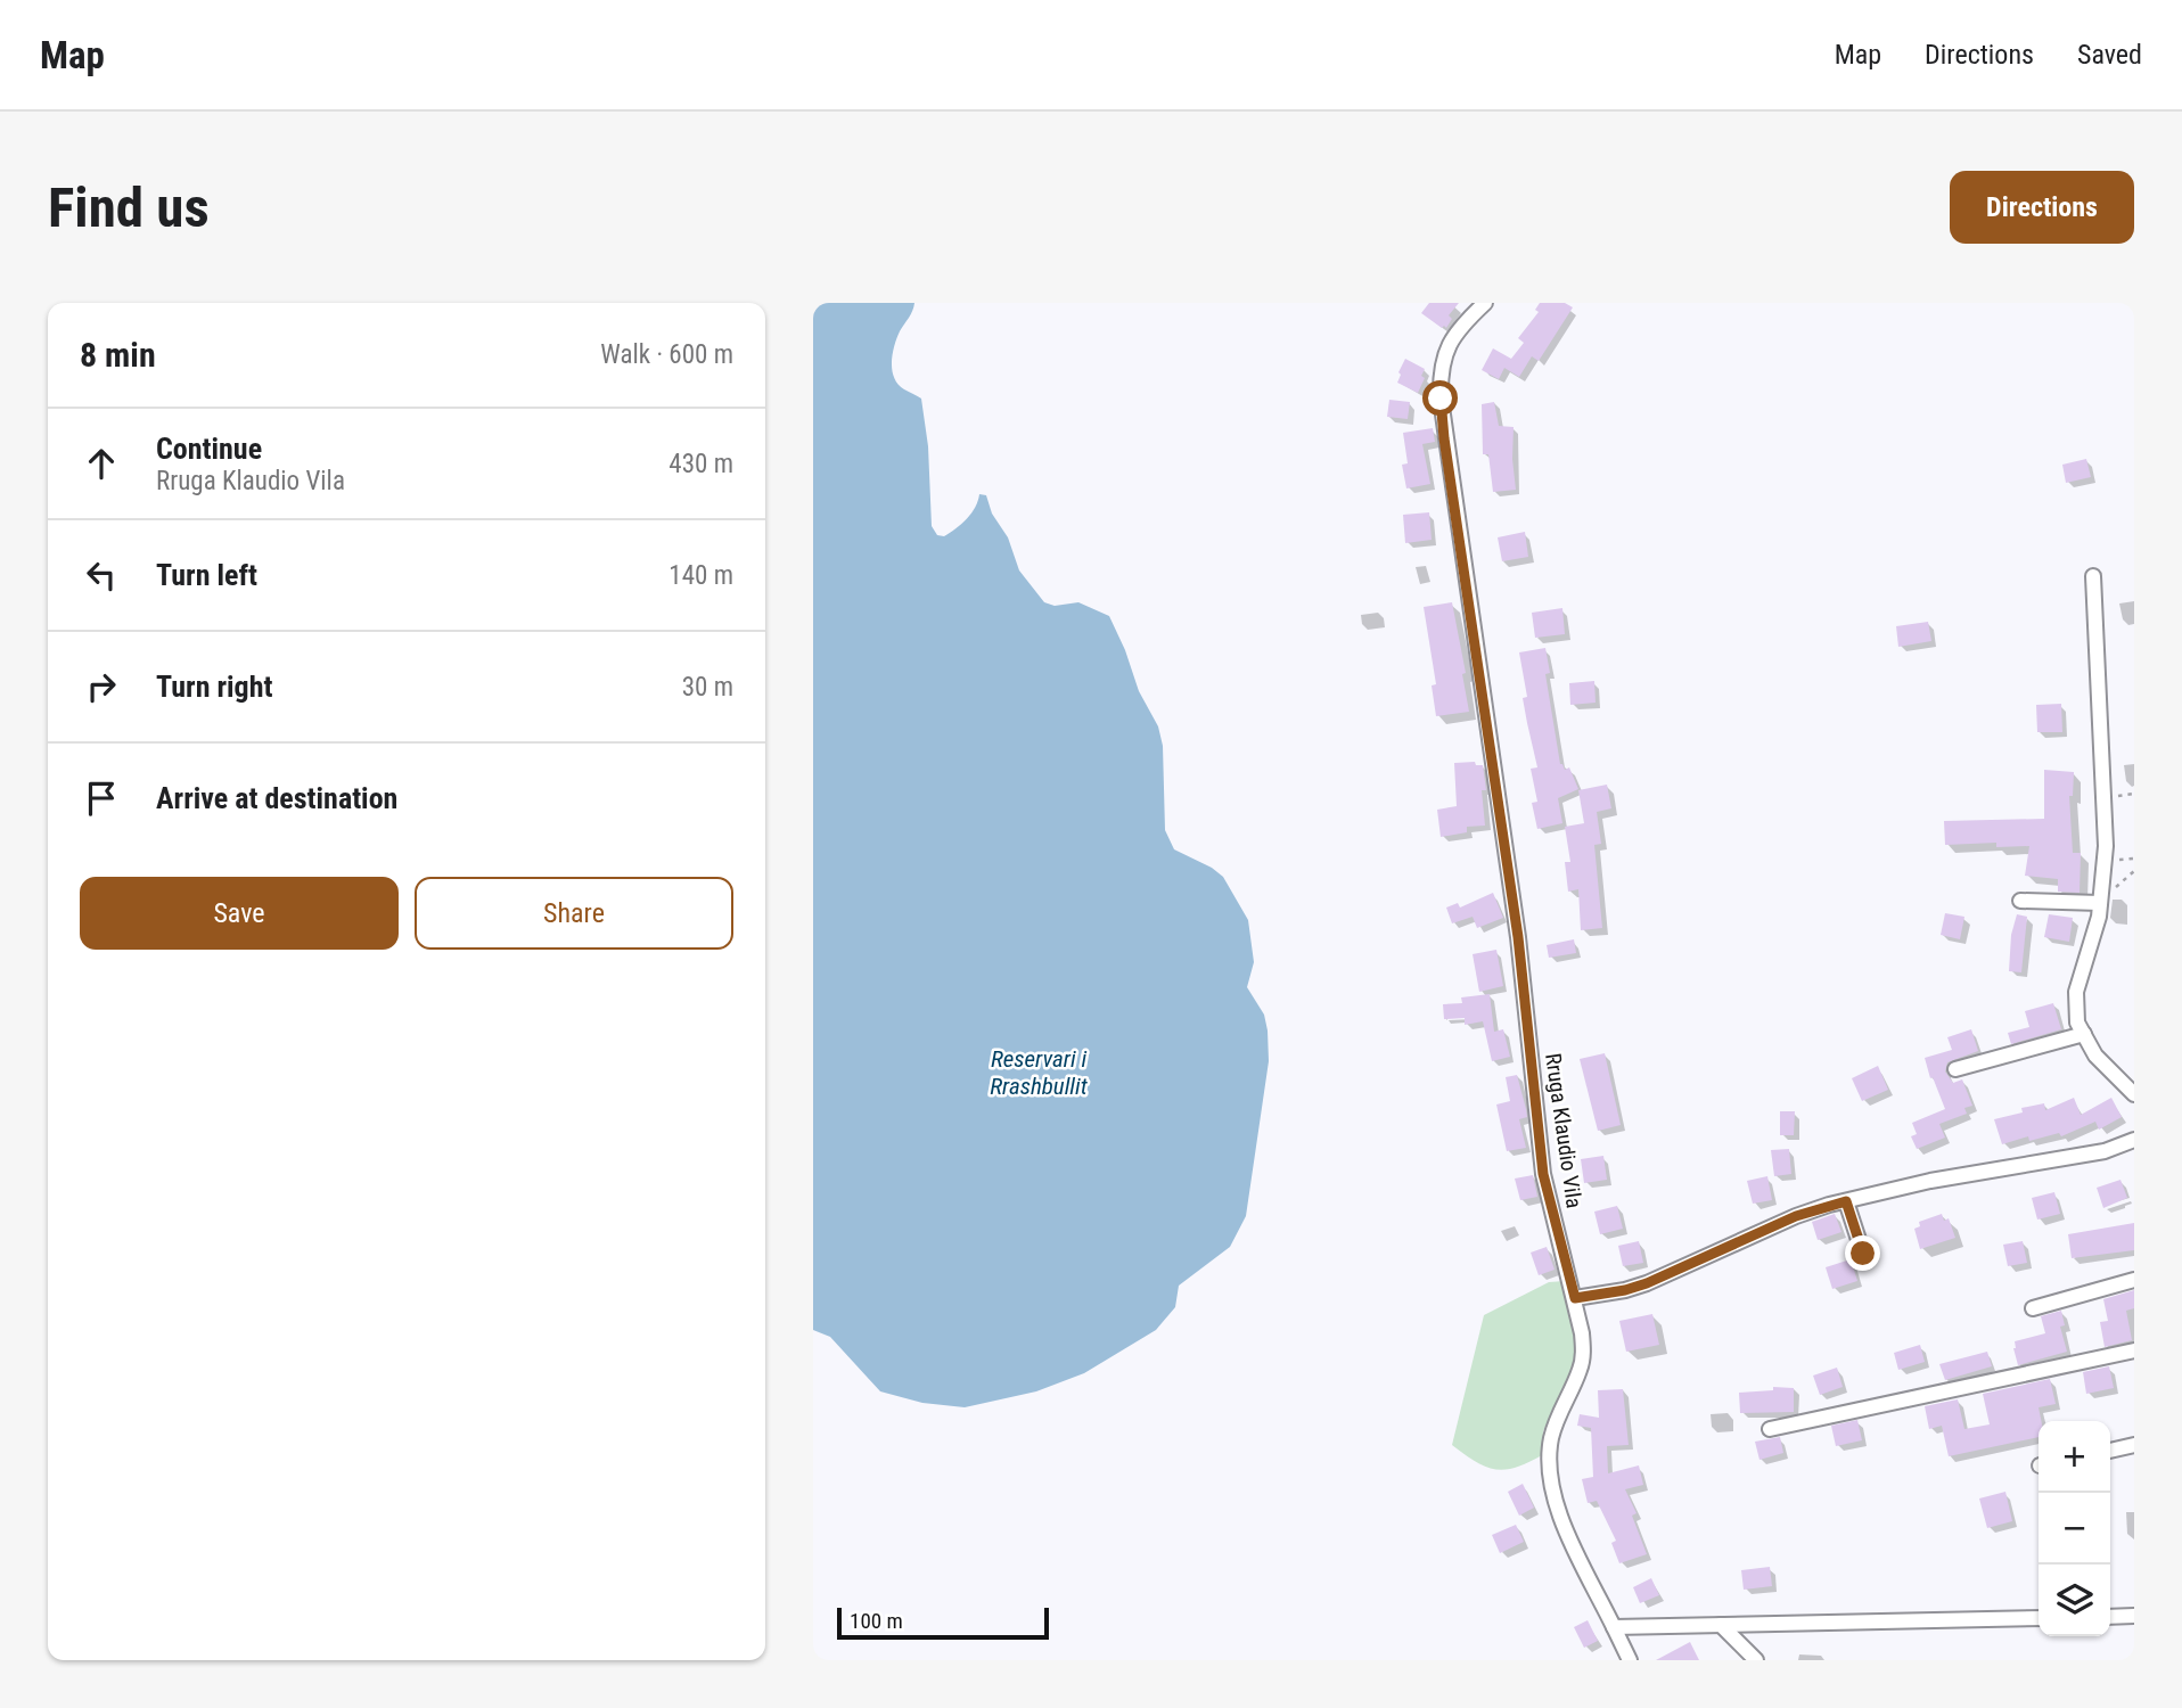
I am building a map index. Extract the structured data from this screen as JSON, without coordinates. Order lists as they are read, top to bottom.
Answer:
{
  "streets": {
    "street": ["Rruga Klaudio Vila"]
  },
  "water": ["Reservari i Rrashbullit"],
  "scale_bar": "100 m",
  "page": {
    "header": "Map",
    "nav": ["Map", "Directions", "Saved"],
    "buttons": [
      "Directions",
      ["Save", "Share"]
    ],
    "title": "Find us",
    "heading": ["8 min", "Walk · 600 m"],
    "list": [
      ["Continue", "Rruga Klaudio Vila", "430 m"],
      ["Turn left", "140 m"],
      ["Turn right", "30 m"],
      "Arrive at destination"
    ],
    "map_buttons": ["+", "−"],
    "scale": "100 m"
  }
}
